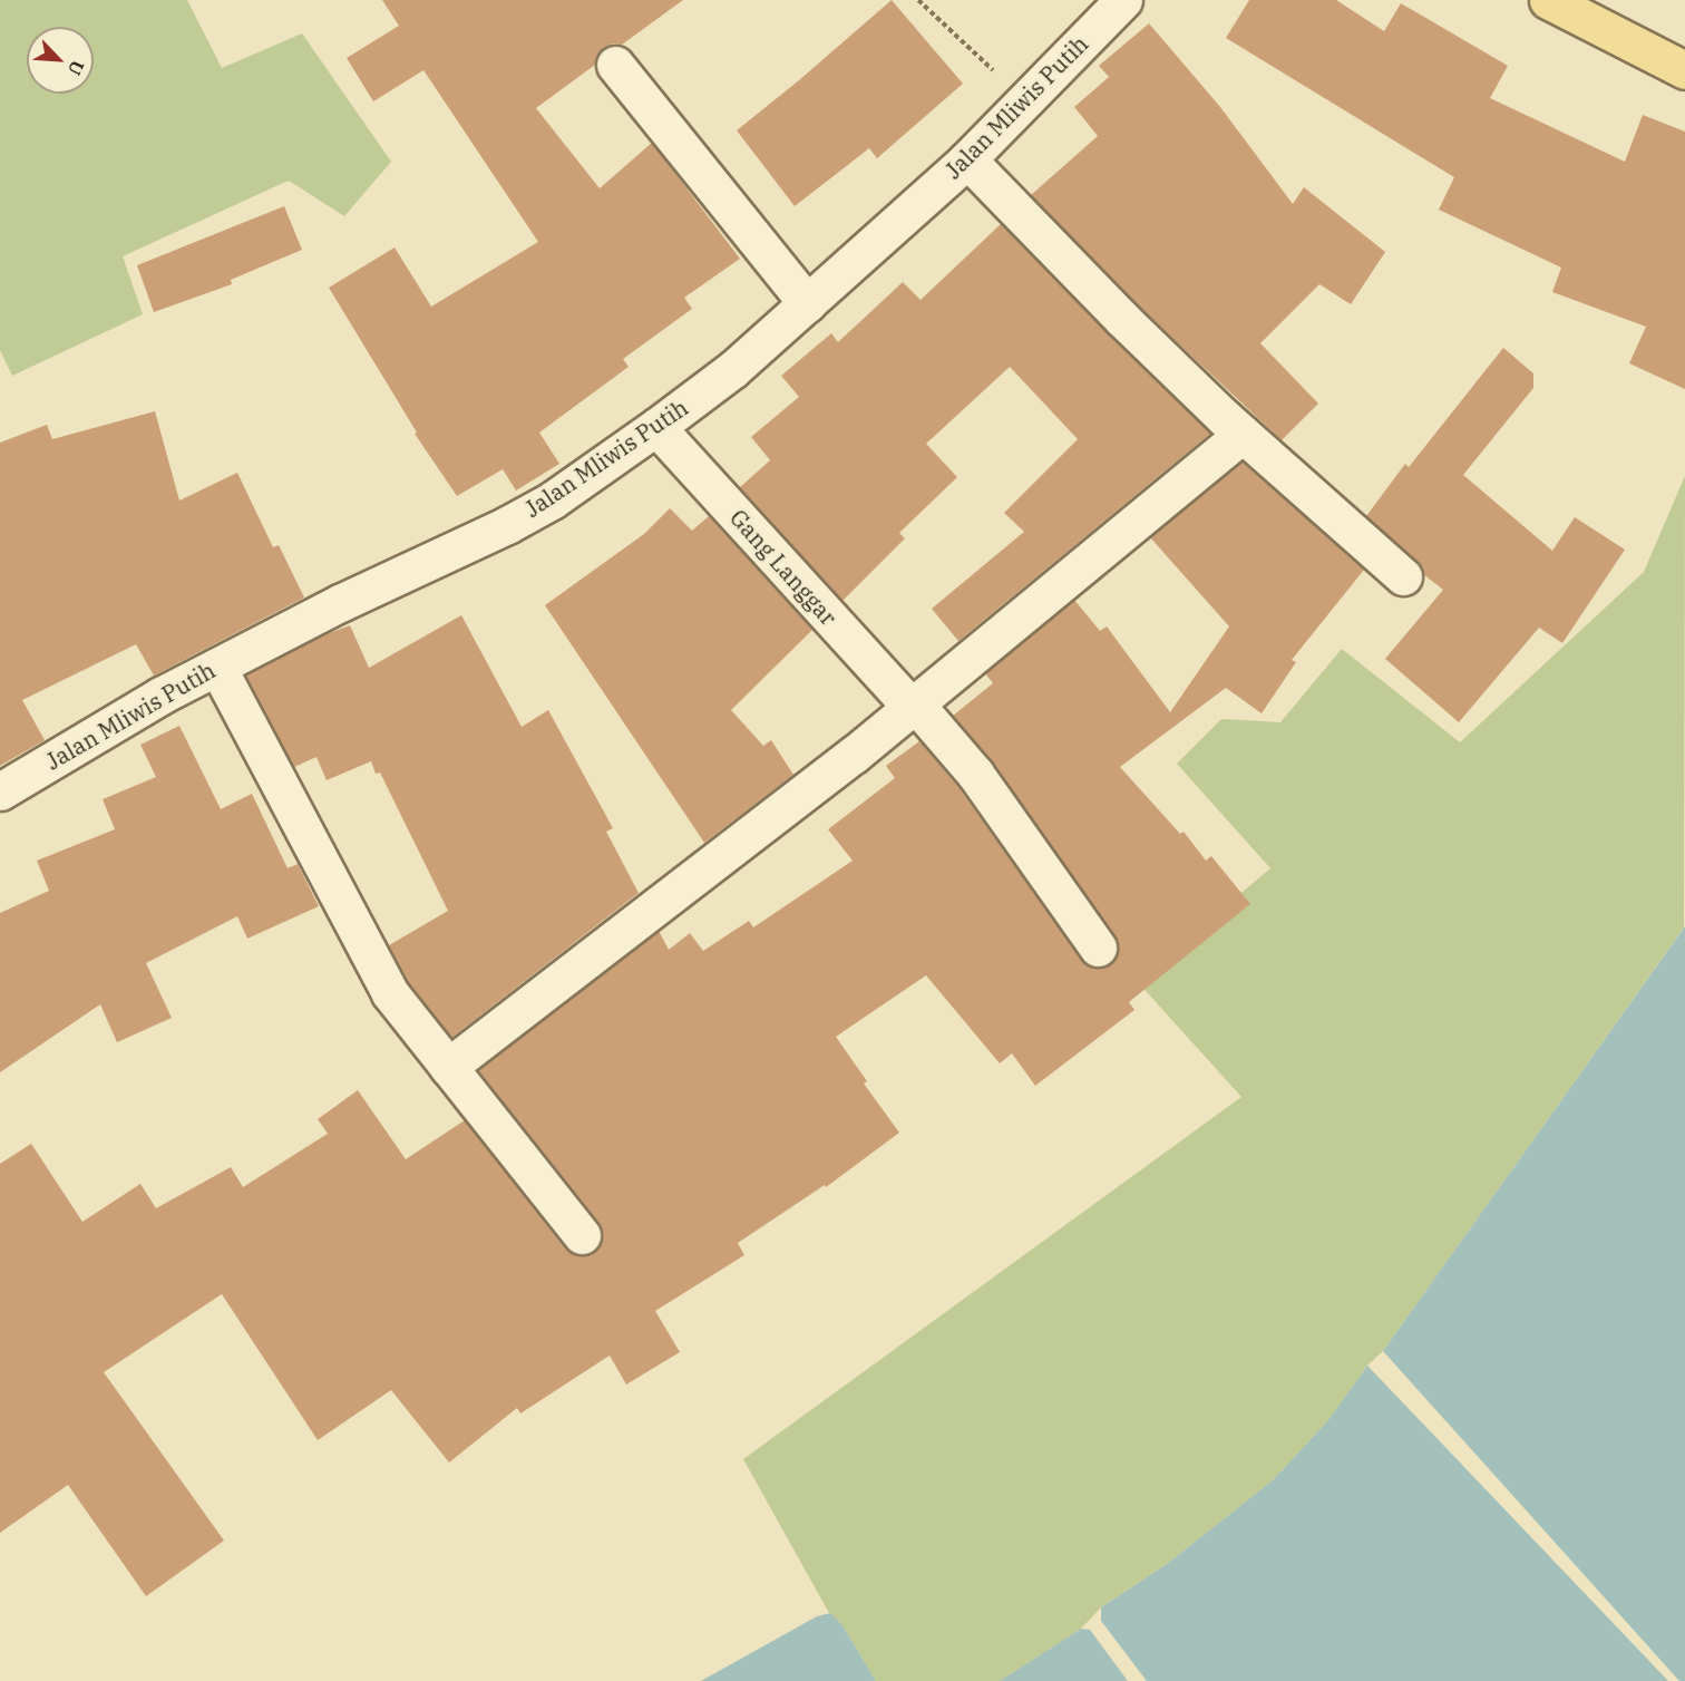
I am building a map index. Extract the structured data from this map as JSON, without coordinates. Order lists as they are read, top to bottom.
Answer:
{
  "streets": {
    "street": ["Jalan Mliwis Putih", "Gang Langgar"]
  },
  "crossings": [
    ["Jalan Mliwis Putih", "Gang Langgar"]
  ],
  "north": "bottom right"
}
